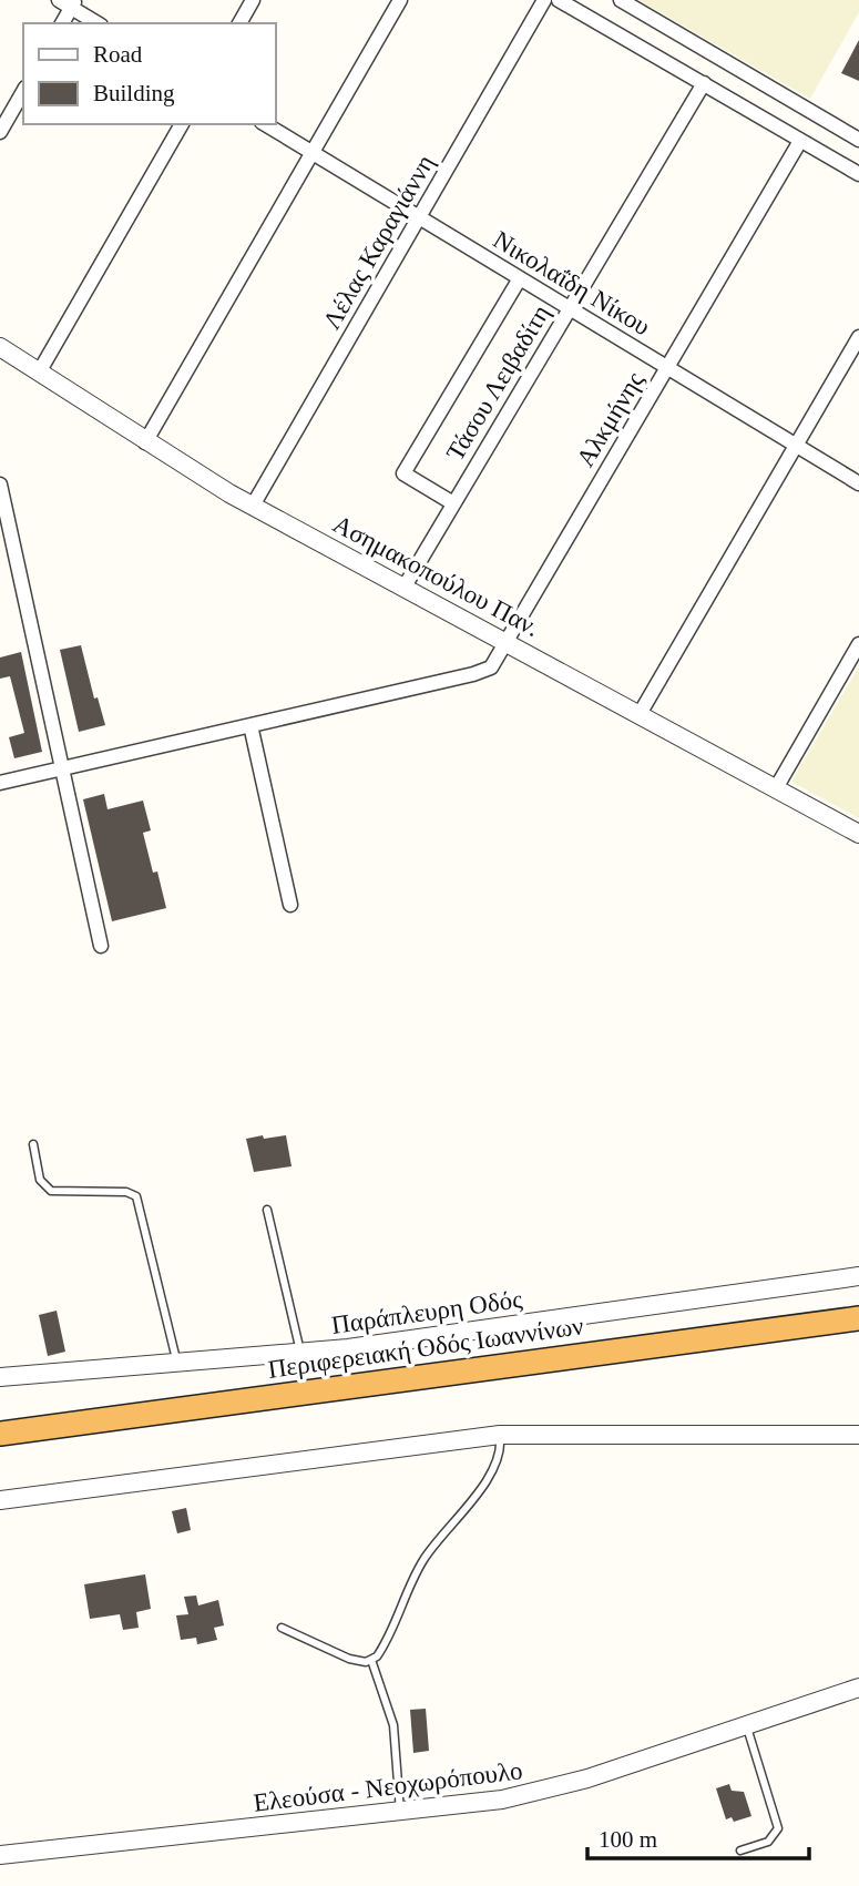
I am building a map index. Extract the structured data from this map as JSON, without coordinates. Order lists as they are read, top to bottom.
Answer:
{
  "streets": {
    "highway": ["Περιφερειακή Οδός Ιωαννίνων"],
    "street": [
      "Λέλας Καραγιάννη",
      "Νικολαΐδη Νίκου",
      "Τάσου Λειβαδίτη",
      "Αλκμήνης",
      "Ασημακοπούλου Παν.",
      "Παράπλευρη Οδός",
      "Ελεούσα - Νεοχωρόπουλο"
    ]
  },
  "crossings": [
    ["Λέλας Καραγιάννη", "Νικολαΐδη Νίκου"],
    ["Λέλας Καραγιάννη", "Ασημακοπούλου Παν."],
    ["Νικολαΐδη Νίκου", "Τάσου Λειβαδίτη"],
    ["Νικολαΐδη Νίκου", "Αλκμήνης"],
    ["Τάσου Λειβαδίτη", "Ασημακοπούλου Παν."],
    ["Αλκμήνης", "Ασημακοπούλου Παν."]
  ],
  "legend": ["Road", "Building"],
  "scale_bar": "100 m"
}
